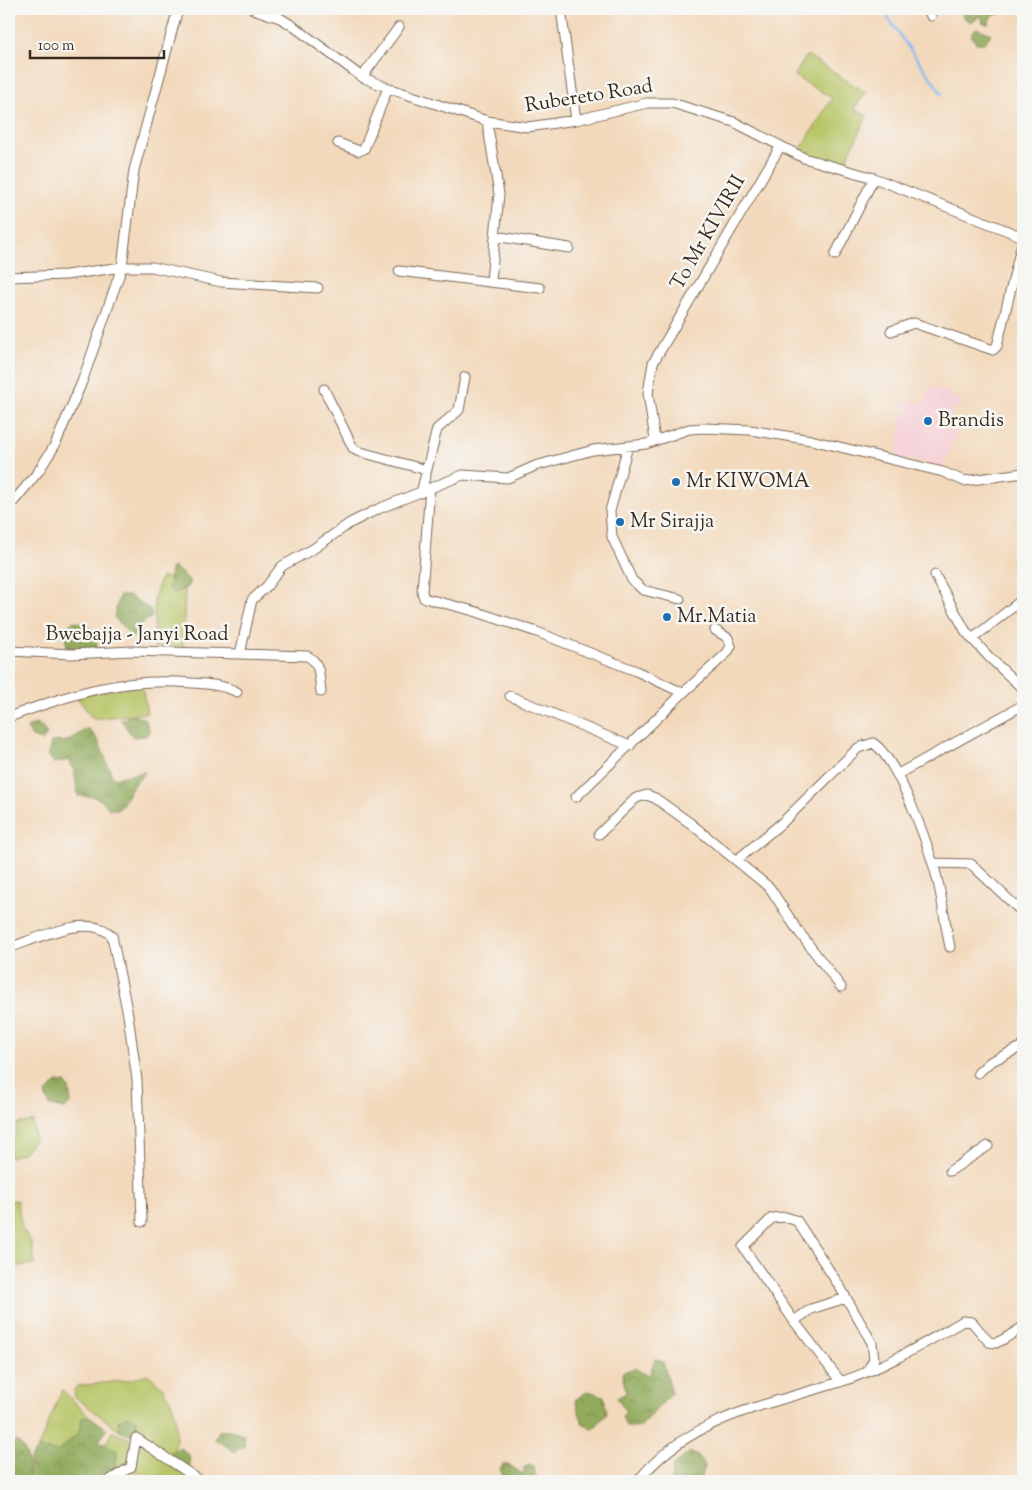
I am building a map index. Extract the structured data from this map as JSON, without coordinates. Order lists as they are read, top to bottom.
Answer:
{
  "streets": {
    "street": ["Rubereto Road", "To Mr KIVIRII", "Bwebajja - Janyi Road"]
  },
  "crossings": [
    ["Rubereto Road", "To Mr KIVIRII"],
    ["To Mr KIVIRII", "Bwebajja - Janyi Road"]
  ],
  "places": [
    "Brandis",
    "Mr KIWOMA",
    "Mr Sirajja",
    "Mr.Matia"
  ],
  "scale_bar": "100 m"
}
